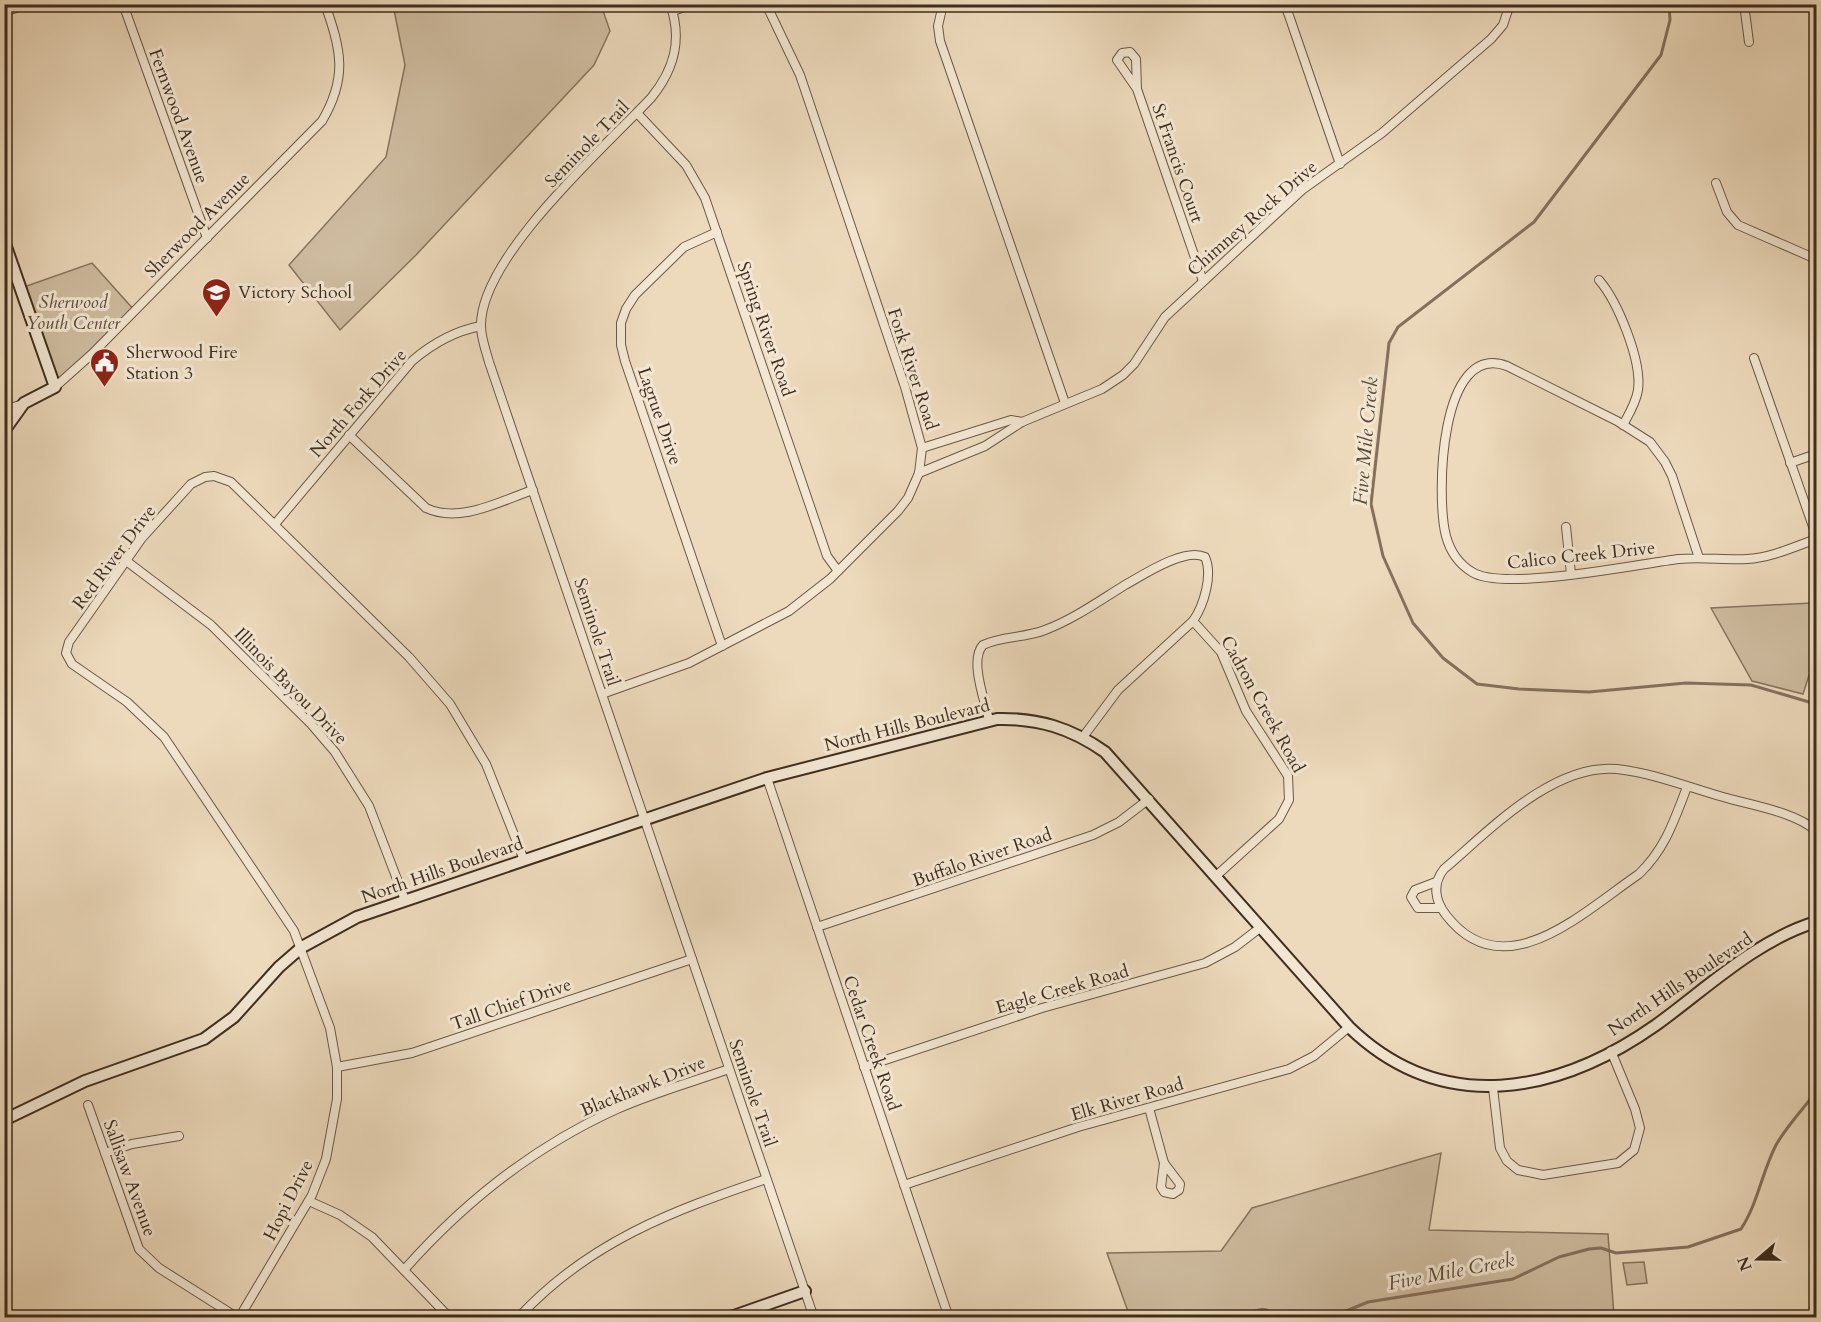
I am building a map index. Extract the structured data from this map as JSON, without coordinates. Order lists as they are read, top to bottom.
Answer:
{
  "streets": {
    "street": [
      "Fernwood Avenue",
      "Seminole Trail",
      "St Francis Court",
      "Chimney Rock Drive",
      "Sherwood Avenue",
      "Spring River Road",
      "Fork River Road",
      "North Fork Drive",
      "Lagrue Drive",
      "Calico Creek Drive",
      "Red River Drive",
      "Illinois Bayou Drive",
      "Cadron Creek Road",
      "North Hills Boulevard",
      "Buffalo River Road",
      "Eagle Creek Road",
      "Tall Chief Drive",
      "Cedar Creek Road",
      "Blackhawk Drive",
      "Elk River Road",
      "Sallisaw Avenue",
      "Hopi Drive"
    ]
  },
  "crossings": [
    ["Fernwood Avenue", "Sherwood Avenue"],
    ["Seminole Trail", "Spring River Road"],
    ["Seminole Trail", "Fork River Road"],
    ["Seminole Trail", "North Fork Drive"],
    ["Seminole Trail", "North Hills Boulevard"],
    ["Seminole Trail", "Tall Chief Drive"],
    ["Seminole Trail", "Blackhawk Drive"],
    ["St Francis Court", "Chimney Rock Drive"],
    ["Chimney Rock Drive", "Fork River Road"],
    ["Spring River Road", "Fork River Road"],
    ["Spring River Road", "Lagrue Drive"],
    ["Fork River Road", "Lagrue Drive"],
    ["North Fork Drive", "Red River Drive"],
    ["Red River Drive", "Illinois Bayou Drive"],
    ["Red River Drive", "North Hills Boulevard"],
    ["Red River Drive", "Hopi Drive"],
    ["Illinois Bayou Drive", "North Hills Boulevard"],
    ["Cadron Creek Road", "North Hills Boulevard"],
    ["North Hills Boulevard", "Buffalo River Road"],
    ["North Hills Boulevard", "Eagle Creek Road"],
    ["North Hills Boulevard", "Cedar Creek Road"],
    ["North Hills Boulevard", "Elk River Road"],
    ["North Hills Boulevard", "Hopi Drive"],
    ["Buffalo River Road", "Cedar Creek Road"],
    ["Eagle Creek Road", "Cedar Creek Road"],
    ["Tall Chief Drive", "Hopi Drive"],
    ["Cedar Creek Road", "Elk River Road"],
    ["Sallisaw Avenue", "Hopi Drive"]
  ],
  "water": ["Five Mile Creek"],
  "parks": ["Sherwood Youth Center"],
  "places": {
    "school or university": ["Victory School"],
    "public building": ["Sherwood Fire Station 3"]
  },
  "north": "left"
}
